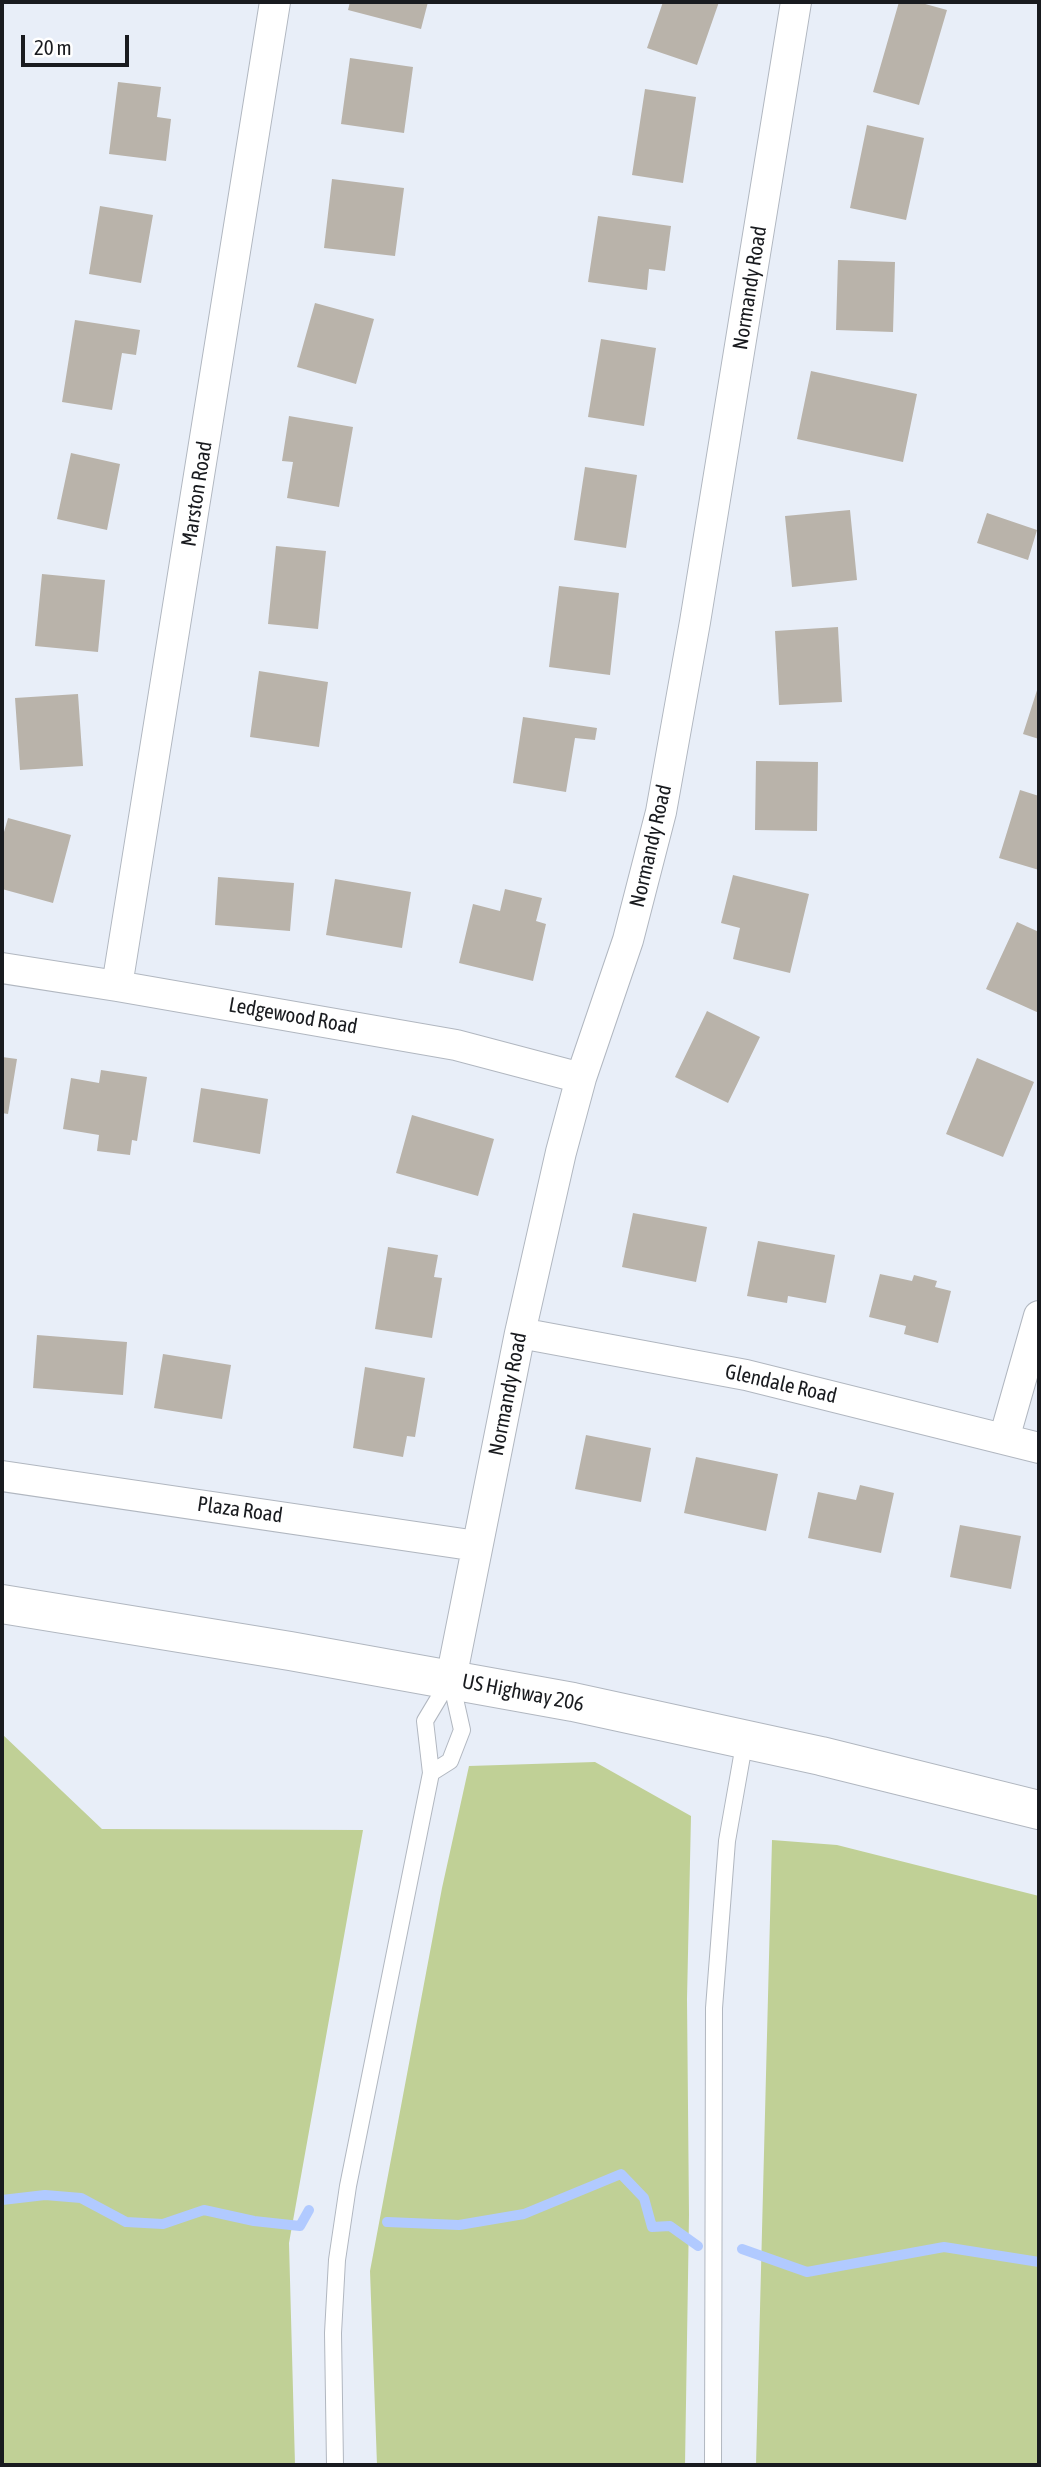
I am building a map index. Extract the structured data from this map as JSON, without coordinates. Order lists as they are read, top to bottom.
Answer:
{
  "streets": {
    "highway": ["US Highway 206"],
    "street": [
      "Normandy Road",
      "Marston Road",
      "Ledgewood Road",
      "Glendale Road",
      "Plaza Road"
    ]
  },
  "crossings": [
    ["Normandy Road", "Ledgewood Road"],
    ["Normandy Road", "Glendale Road"],
    ["Normandy Road", "Plaza Road"],
    ["Normandy Road", "US Highway 206"],
    ["Marston Road", "Ledgewood Road"]
  ],
  "scale_bar": "20 m"
}
